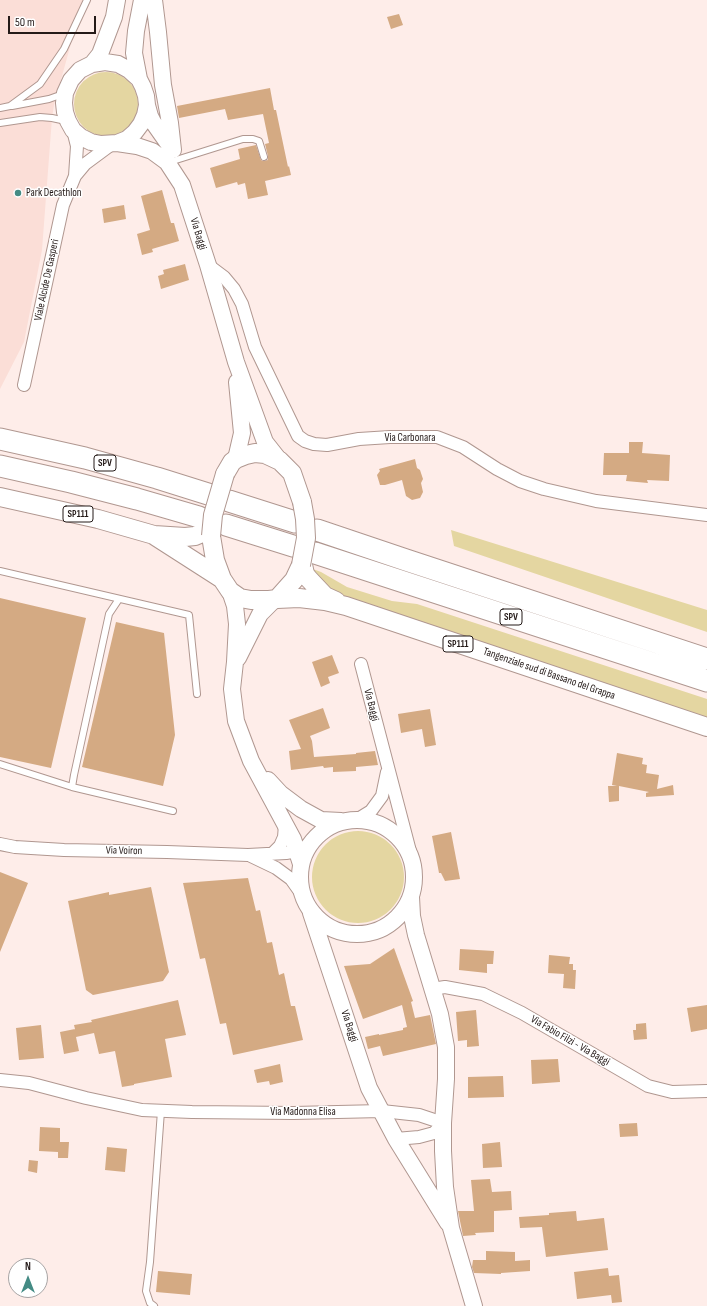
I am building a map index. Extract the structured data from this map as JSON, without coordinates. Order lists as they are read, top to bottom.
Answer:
{
  "streets": {
    "highway": ["SPV"],
    "main road": [
      "Via Baggi",
      "Viale Alcide De Gasperi",
      "SP111",
      "Tangenziale sud di Bassano del Grappa"
    ],
    "street": [
      "Via Carbonara",
      "Via Voiron",
      "Via Fabio Filzi - Via Baggi",
      "Via Madonna Elisa"
    ]
  },
  "crossings": [
    ["Via Baggi", "Viale Alcide De Gasperi"],
    ["Via Baggi", "Via Carbonara"],
    ["Via Baggi", "Tangenziale sud di Bassano del Grappa"],
    ["Via Baggi", "Via Voiron"],
    ["Via Baggi", "Via Fabio Filzi - Via Baggi"],
    ["Via Baggi", "Via Madonna Elisa"],
    ["SPV", "Tangenziale sud di Bassano del Grappa"]
  ],
  "places": ["Park Decathlon"],
  "scale_bar": "50 m",
  "north": "top"
}
